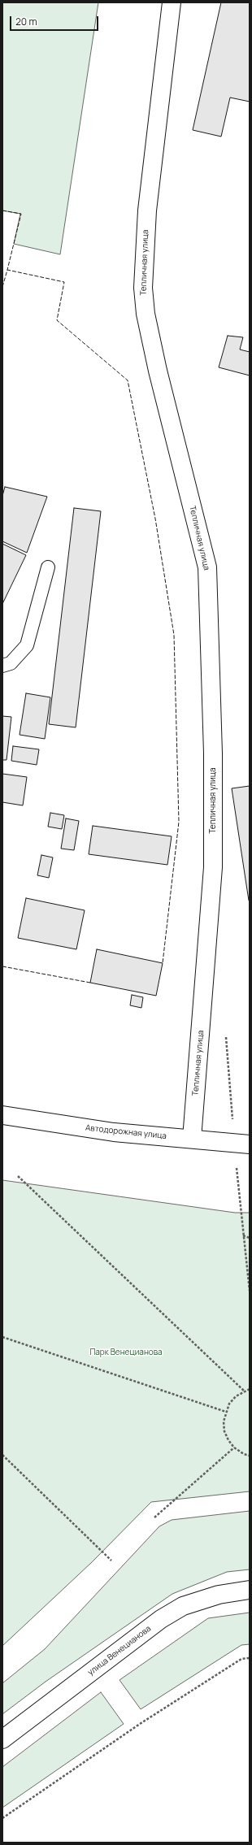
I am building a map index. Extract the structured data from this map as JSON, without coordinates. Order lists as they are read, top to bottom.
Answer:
{
  "streets": {
    "street": ["Тепличная улица", "Автодорожная улица", "улица Венецианова"]
  },
  "crossings": [
    ["Тепличная улица", "Автодорожная улица"]
  ],
  "parks": ["Парк Венецианова"],
  "scale_bar": "20 m"
}
